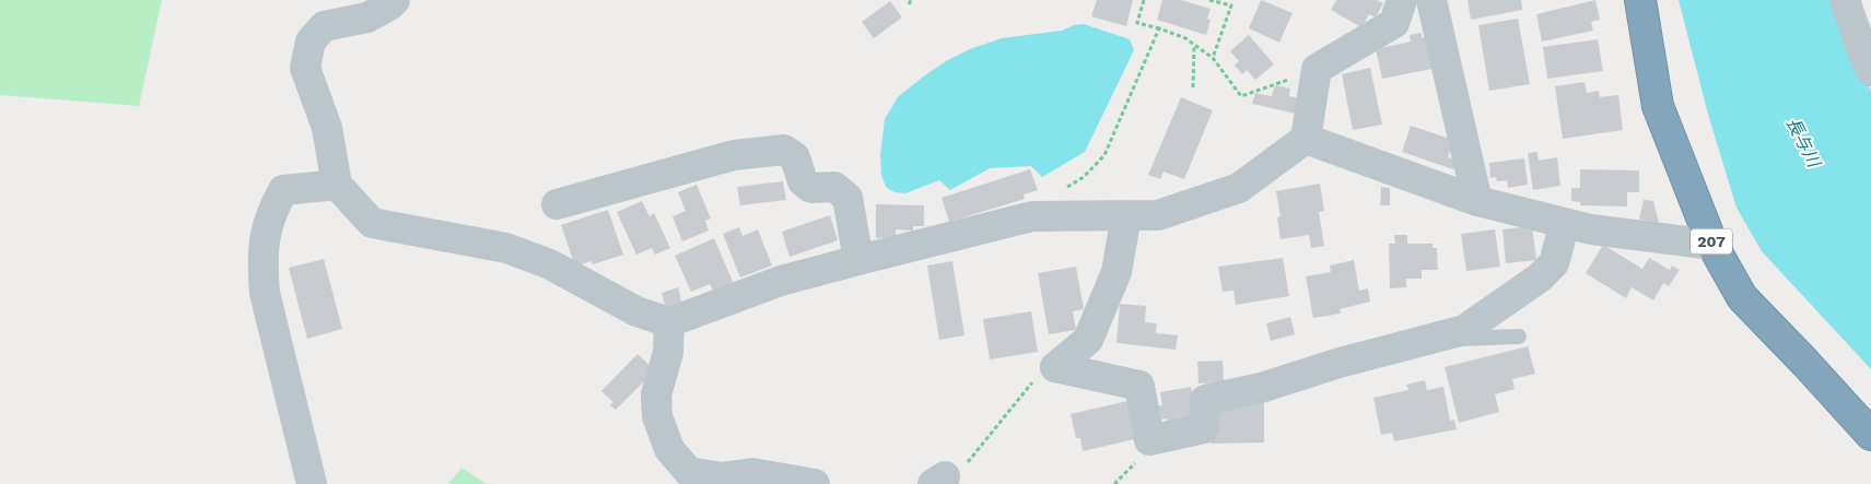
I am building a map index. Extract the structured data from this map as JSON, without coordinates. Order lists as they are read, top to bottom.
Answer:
{
  "streets": {
    "highway": ["207"]
  },
  "water": ["長与川"]
}
